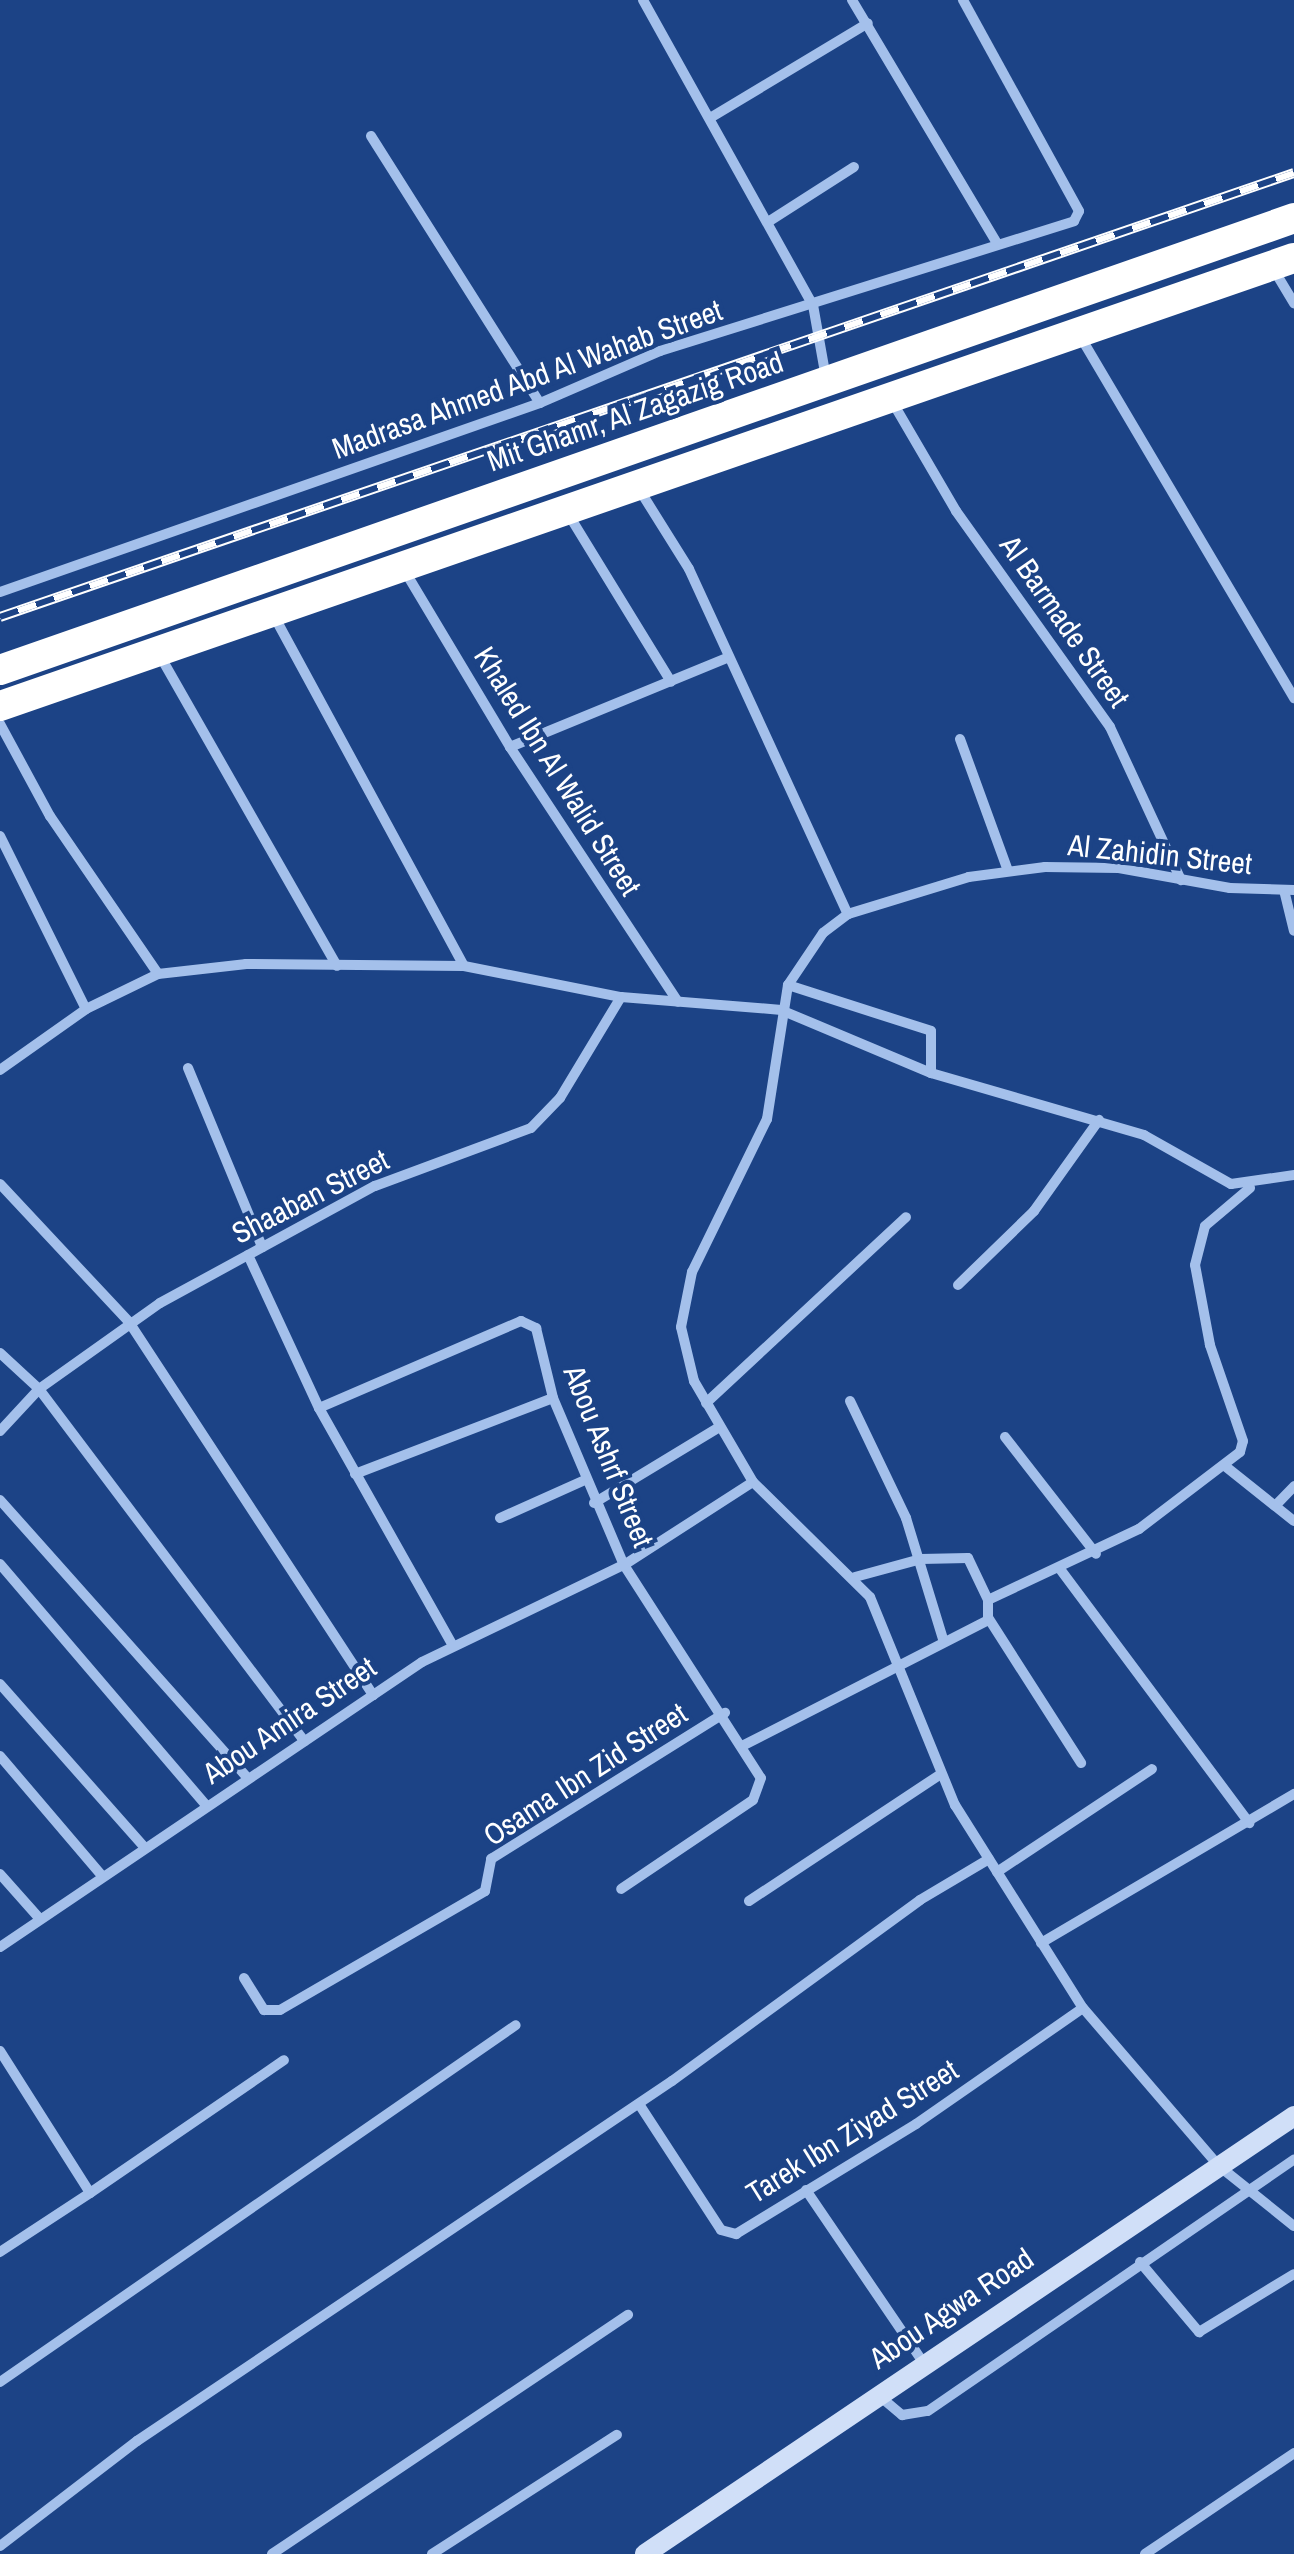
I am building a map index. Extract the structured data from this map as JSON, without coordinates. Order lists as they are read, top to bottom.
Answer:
{
  "streets": {
    "highway": ["Mit Ghamr, Al Zagazig Road"],
    "street": [
      "Madrasa Ahmed Abd Al Wahab Street",
      "Al Barmade Street",
      "Khaled Ibn Al Walid Street",
      "Al Zahidin Street",
      "Shaaban Street",
      "Abou Ashrf Street",
      "Abou Amira Street",
      "Osama Ibn Zid Street",
      "Tarek Ibn Ziyad Street",
      "Abou Agwa Road"
    ]
  },
  "crossings": [
    ["Al Barmade Street", "Al Zahidin Street"],
    ["Al Zahidin Street", "Abou Amira Street"],
    ["Al Zahidin Street", "Tarek Ibn Ziyad Street"],
    ["Al Zahidin Street", "Abou Agwa Road"],
    ["Abou Ashrf Street", "Abou Amira Street"],
    ["Abou Ashrf Street", "Osama Ibn Zid Street"]
  ]
}
